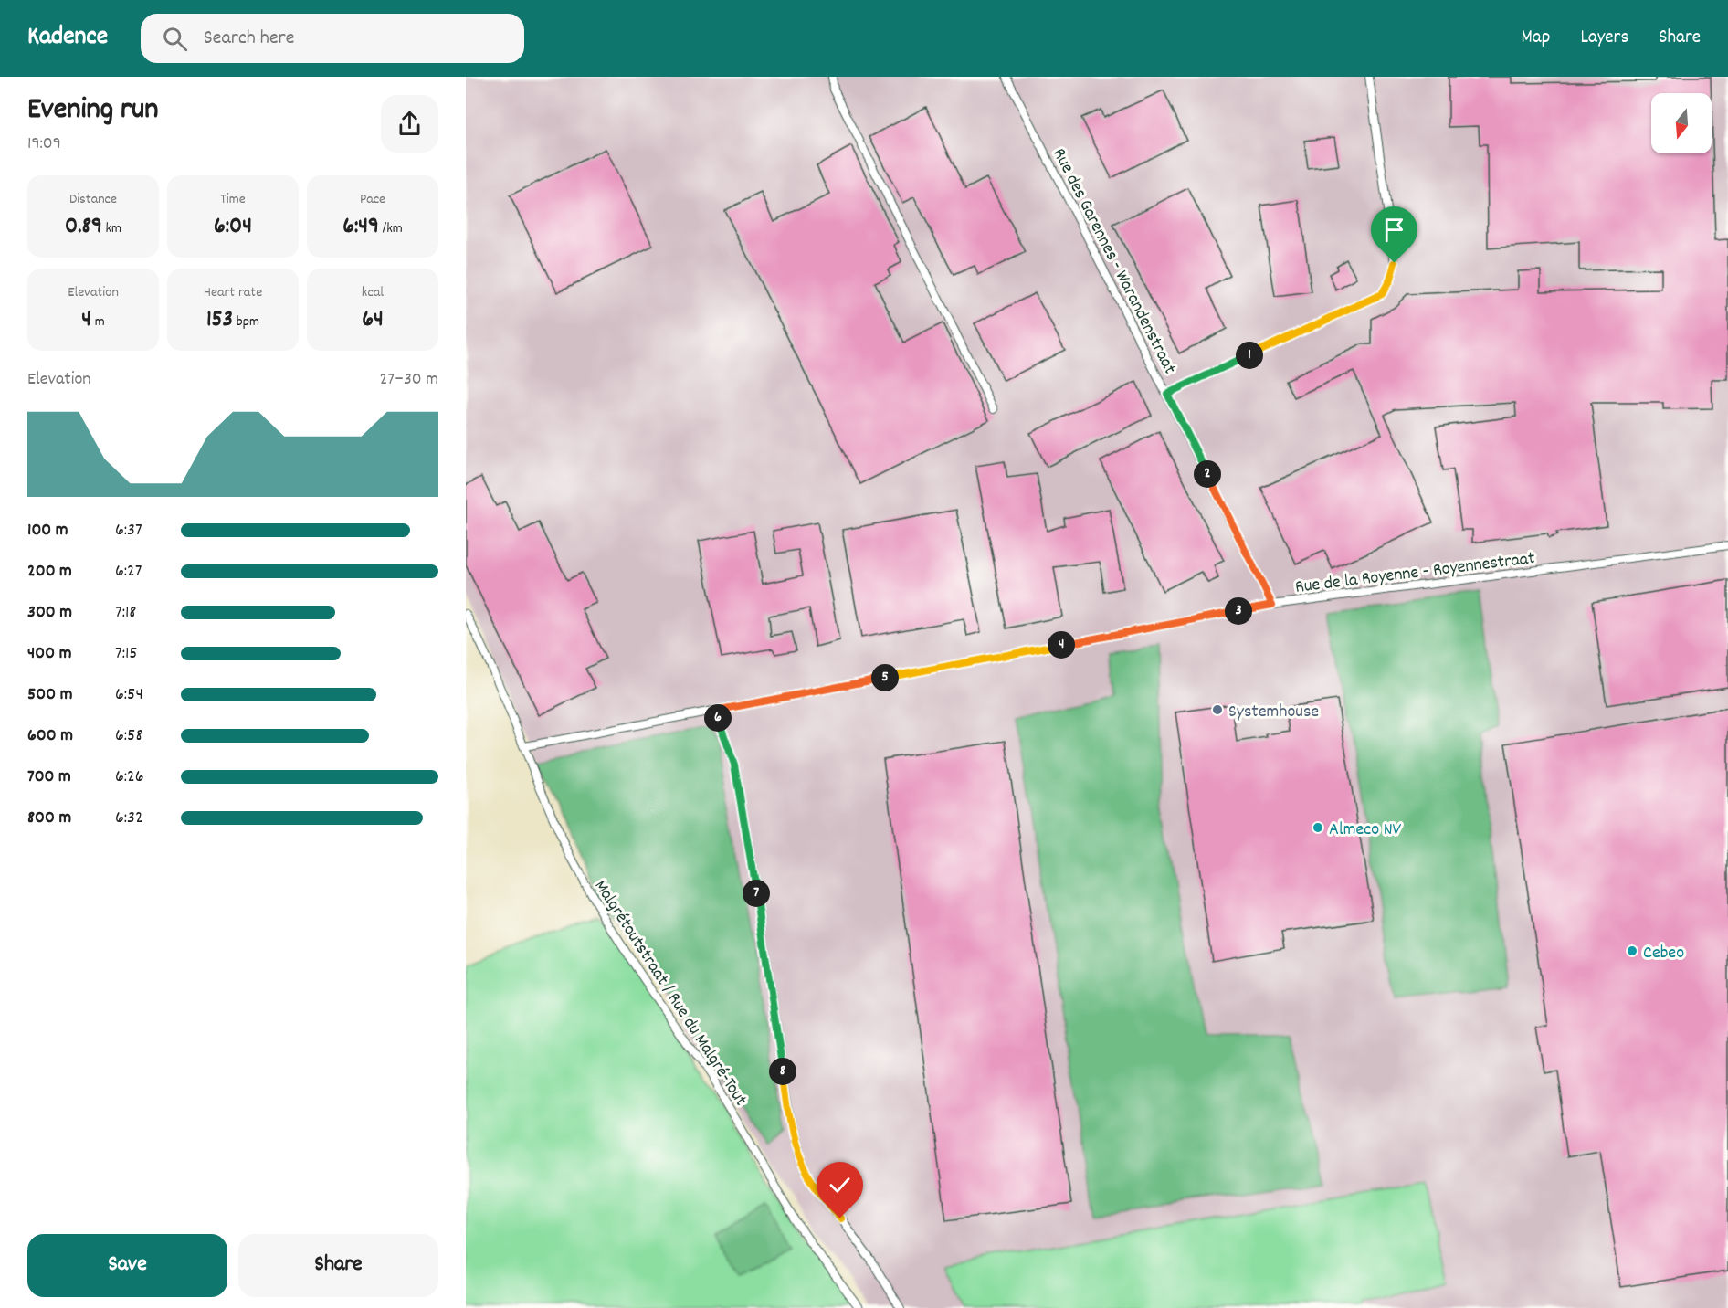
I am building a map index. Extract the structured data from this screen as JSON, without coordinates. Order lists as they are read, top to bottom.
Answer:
{
  "streets": {
    "lane": ["Rue des Garennes - Warandenstraat", "Rue de la Royenne - Royennestraat", "Malgrétoutstraat / Rue du Malgré-Tout"]
  },
  "crossings": [
    ["Rue des Garennes - Warandenstraat", "Rue de la Royenne - Royennestraat"],
    ["Rue de la Royenne - Royennestraat", "Malgrétoutstraat / Rue du Malgré-Tout"]
  ],
  "places": ["Systemhouse", "Almeco NV", "Cebeo"],
  "north": "bottom",
  "page": {
    "header": "Kadence",
    "search": "Search here",
    "nav": ["Map", "Layers", "Share"],
    "heading": ["Evening run", "19:09"],
    "stats": [
      ["Distance", "0.89 km"],
      ["Time", "6:04"],
      ["Pace", "6:49 /km"],
      ["Elevation", "4 m"],
      ["Heart rate", "153 bpm"],
      ["kcal", "64"]
    ],
    "pins": [
      "1",
      "2",
      "3",
      "4",
      "5",
      "6",
      "7",
      "8"
    ],
    "chart": ["Elevation", "27–30 m"],
    "list": [
      {
        "name": "100 m",
        "note": "6:37"
      },
      {
        "name": "200 m",
        "note": "6:27"
      },
      {
        "name": "300 m",
        "note": "7:18"
      },
      {
        "name": "400 m",
        "note": "7:15"
      },
      {
        "name": "500 m",
        "note": "6:54"
      },
      {
        "name": "600 m",
        "note": "6:58"
      },
      {
        "name": "700 m",
        "note": "6:26"
      },
      {
        "name": "800 m",
        "note": "6:32"
      }
    ],
    "buttons": ["Save", "Share"]
  }
}
